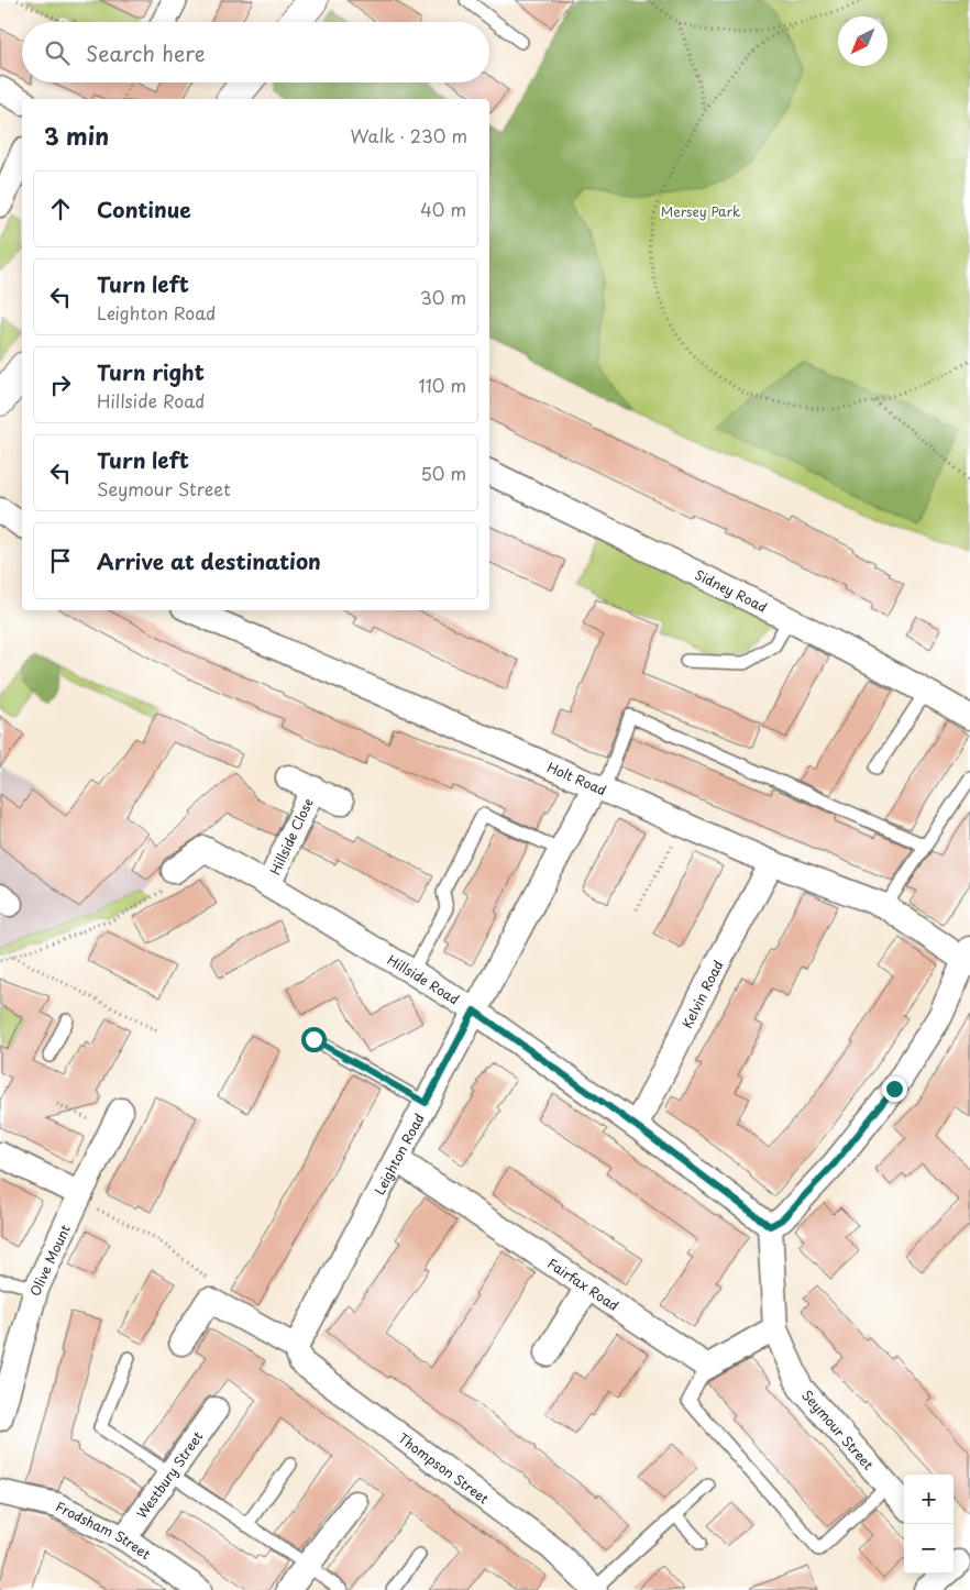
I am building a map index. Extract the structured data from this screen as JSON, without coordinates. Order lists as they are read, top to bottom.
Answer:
{
  "streets": {
    "street": [
      "Sidney Road",
      "Holt Road",
      "Hillside Close",
      "Hillside Road",
      "Kelvin Road",
      "Leighton Road",
      "Olive Mount",
      "Fairfax Road",
      "Seymour Street",
      "Thompson Street",
      "Westbury Street",
      "Frodsham Street"
    ]
  },
  "crossings": [
    ["Holt Road", "Kelvin Road"],
    ["Holt Road", "Leighton Road"],
    ["Hillside Close", "Hillside Road"],
    ["Hillside Road", "Kelvin Road"],
    ["Hillside Road", "Leighton Road"],
    ["Hillside Road", "Seymour Street"],
    ["Leighton Road", "Fairfax Road"],
    ["Leighton Road", "Thompson Street"],
    ["Westbury Street", "Frodsham Street"]
  ],
  "parks": ["Mersey Park"],
  "north": "bottom left",
  "page": {
    "search": "Search here",
    "heading": ["3 min", "Walk · 230 m"],
    "list": [
      ["Continue", "40 m"],
      ["Turn left", "Leighton Road", "30 m"],
      ["Turn right", "Hillside Road", "110 m"],
      ["Turn left", "Seymour Street", "50 m"],
      "Arrive at destination"
    ],
    "map_buttons": ["+", "−"]
  }
}
